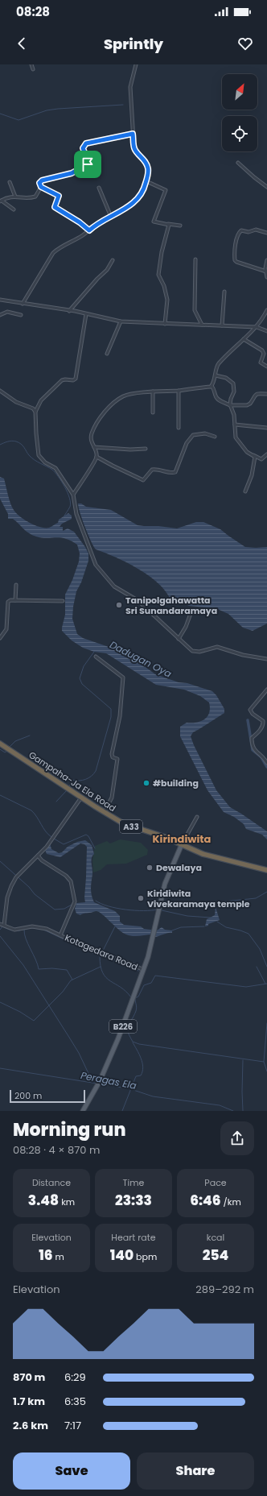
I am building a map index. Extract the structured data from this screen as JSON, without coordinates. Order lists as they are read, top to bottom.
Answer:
{
  "streets": {
    "highway": ["Gampaha-Ja Ela Road", "A33"],
    "main road": ["B226"],
    "street": ["Kotagedara Road"]
  },
  "crossings": [
    ["Gampaha-Ja Ela Road", "B226"],
    ["Kotagedara Road", "B226"]
  ],
  "districts": ["Kirindiwita"],
  "water": ["Dadugan Oya", "Peragas Ela"],
  "places": [
    "Tanipolgahawatta Sri Sunandaramaya",
    "#building",
    "Dewalaya",
    "Kiridiwita Vivekaramaya temple"
  ],
  "scale_bar": "200 m",
  "north": "top right",
  "page": {
    "status": "08:28",
    "header": "Sprintly",
    "scale": "200 m",
    "heading": ["Morning run", "08:28 · 4 × 870 m"],
    "stats": [
      ["Distance", "3.48 km"],
      ["Time", "23:33"],
      ["Pace", "6:46 /km"],
      ["Elevation", "16 m"],
      ["Heart rate", "140 bpm"],
      ["kcal", "254"]
    ],
    "chart": ["Elevation", "289–292 m"],
    "list": [
      {
        "name": "870 m",
        "note": "6:29"
      },
      {
        "name": "1.7 km",
        "note": "6:35"
      },
      {
        "name": "2.6 km",
        "note": "7:17"
      }
    ],
    "buttons": ["Save", "Share"]
  }
}
